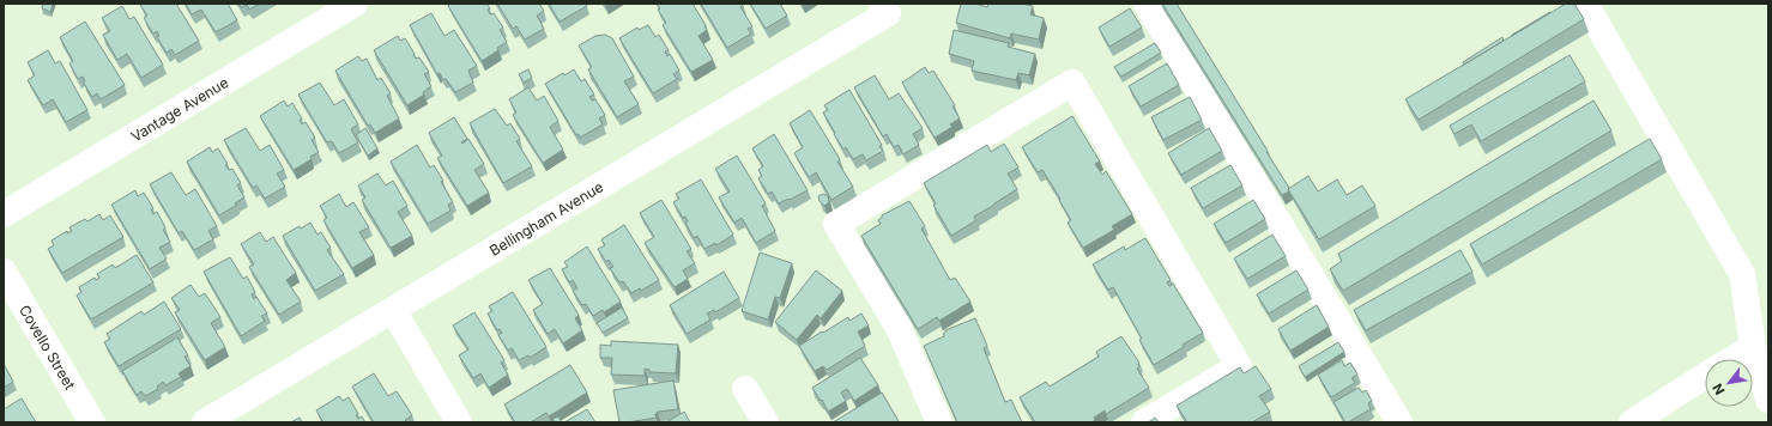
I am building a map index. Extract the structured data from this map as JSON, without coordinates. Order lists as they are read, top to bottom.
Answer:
{
  "streets": {
    "street": ["Vantage Avenue", "Bellingham Avenue", "Covello Street"]
  },
  "north": "bottom left"
}
